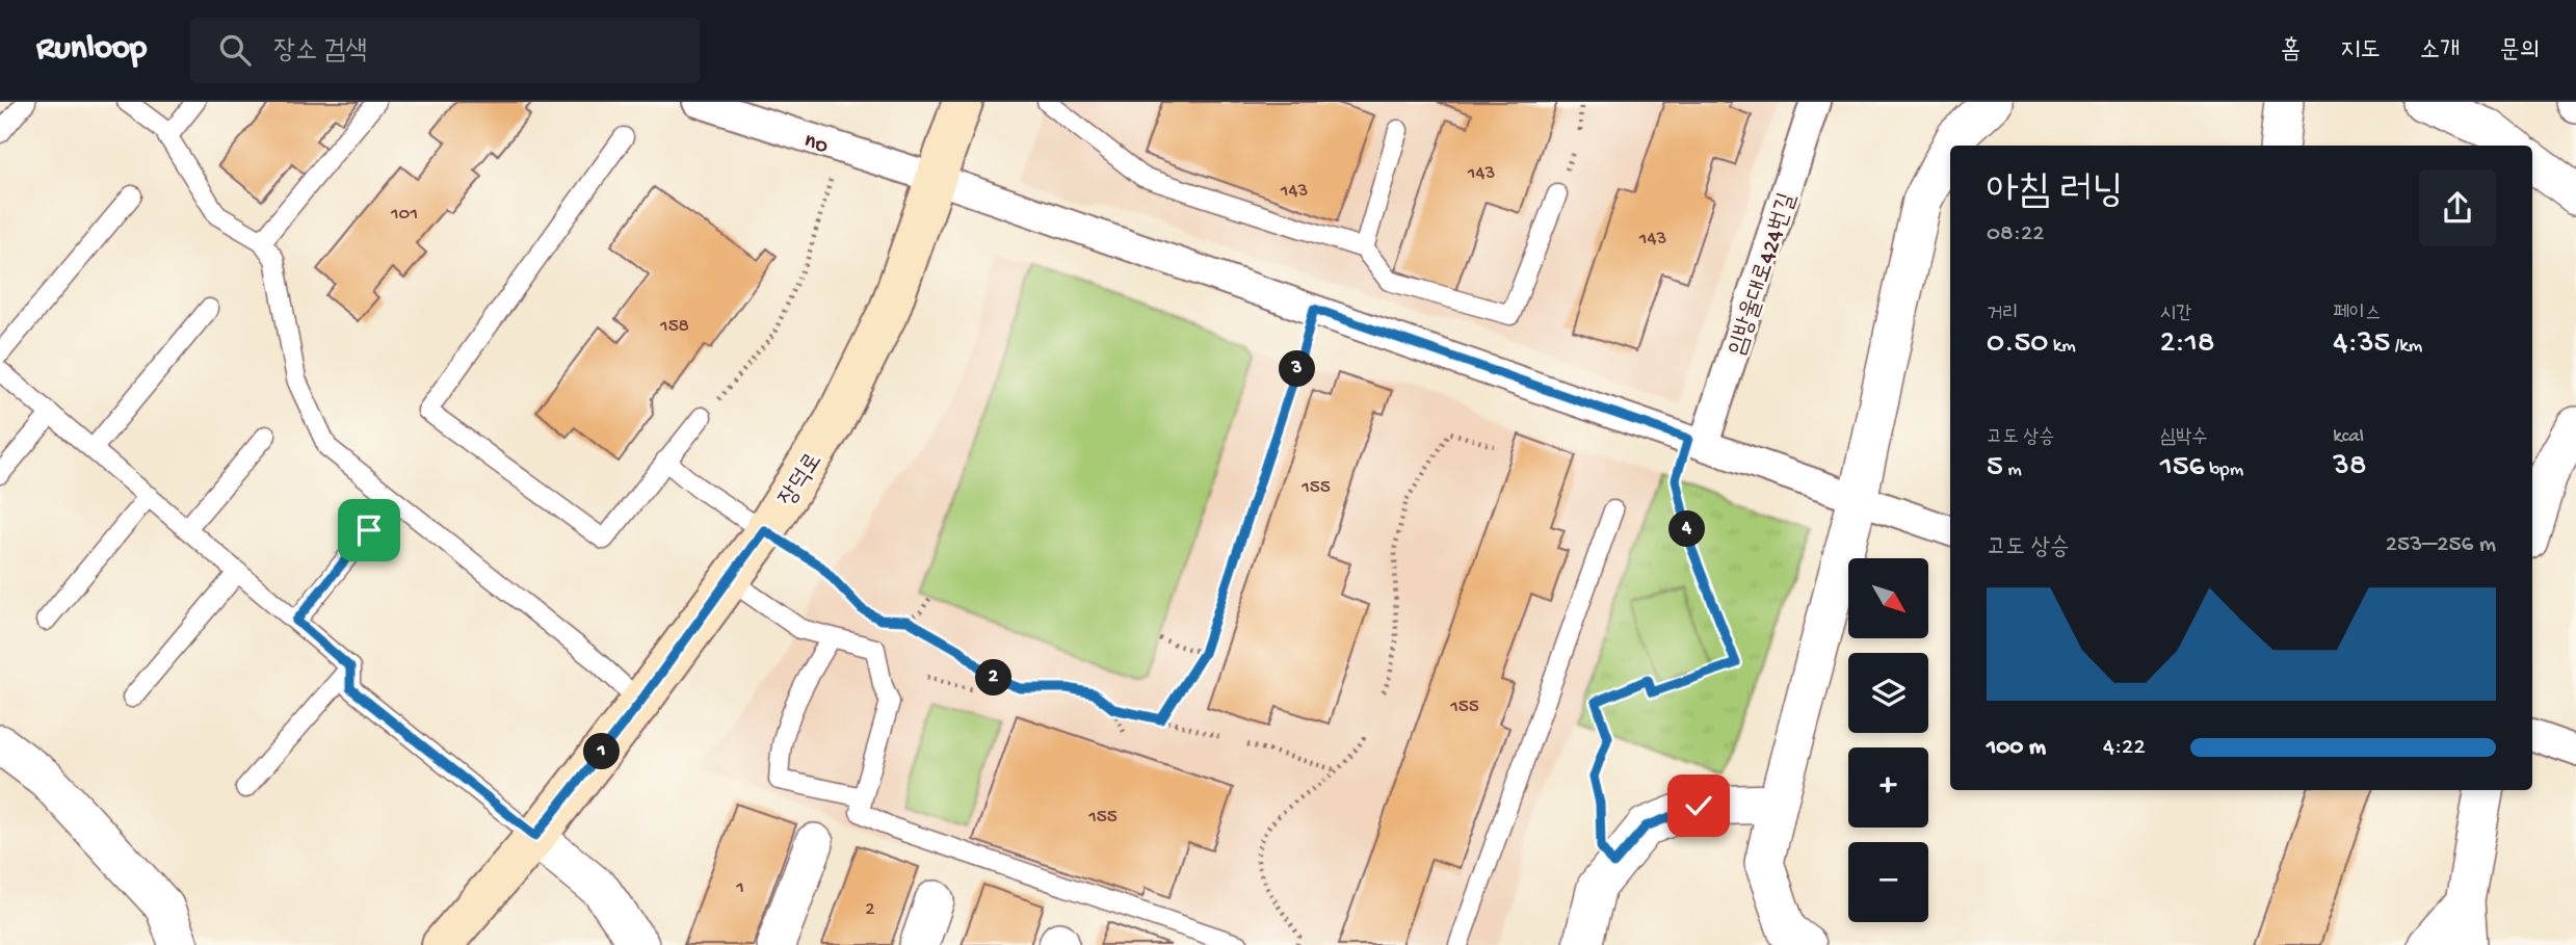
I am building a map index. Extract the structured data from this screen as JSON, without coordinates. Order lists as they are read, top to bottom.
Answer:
{
  "streets": {
    "main road": ["장덕로"],
    "street": ["no", "임방울대로424번길"]
  },
  "crossings": [
    ["no", "임방울대로424번길"],
    ["no", "장덕로"]
  ],
  "house_numbers": [
    "143",
    "143",
    "101",
    "143",
    "158",
    "155",
    "155",
    "155",
    "1",
    "2"
  ],
  "north": "bottom right",
  "page": {
    "header": "Runloop",
    "search": "장소 검색",
    "nav": [
      "홈",
      "지도",
      "소개",
      "문의"
    ],
    "heading": ["아침 러닝", "08:22"],
    "stats": [
      ["거리", "0.50 km"],
      ["시간", "2:18"],
      ["페이스", "4:35 /km"],
      ["고도 상승", "5 m"],
      ["심박수", "156 bpm"],
      ["kcal", "38"]
    ],
    "pins": [
      "3",
      "4",
      "2",
      "1"
    ],
    "chart": ["고도 상승", "253–256 m"],
    "map_buttons": ["+", "−"],
    "list": [
      {
        "name": "100 m",
        "note": "4:22"
      }
    ]
  }
}
